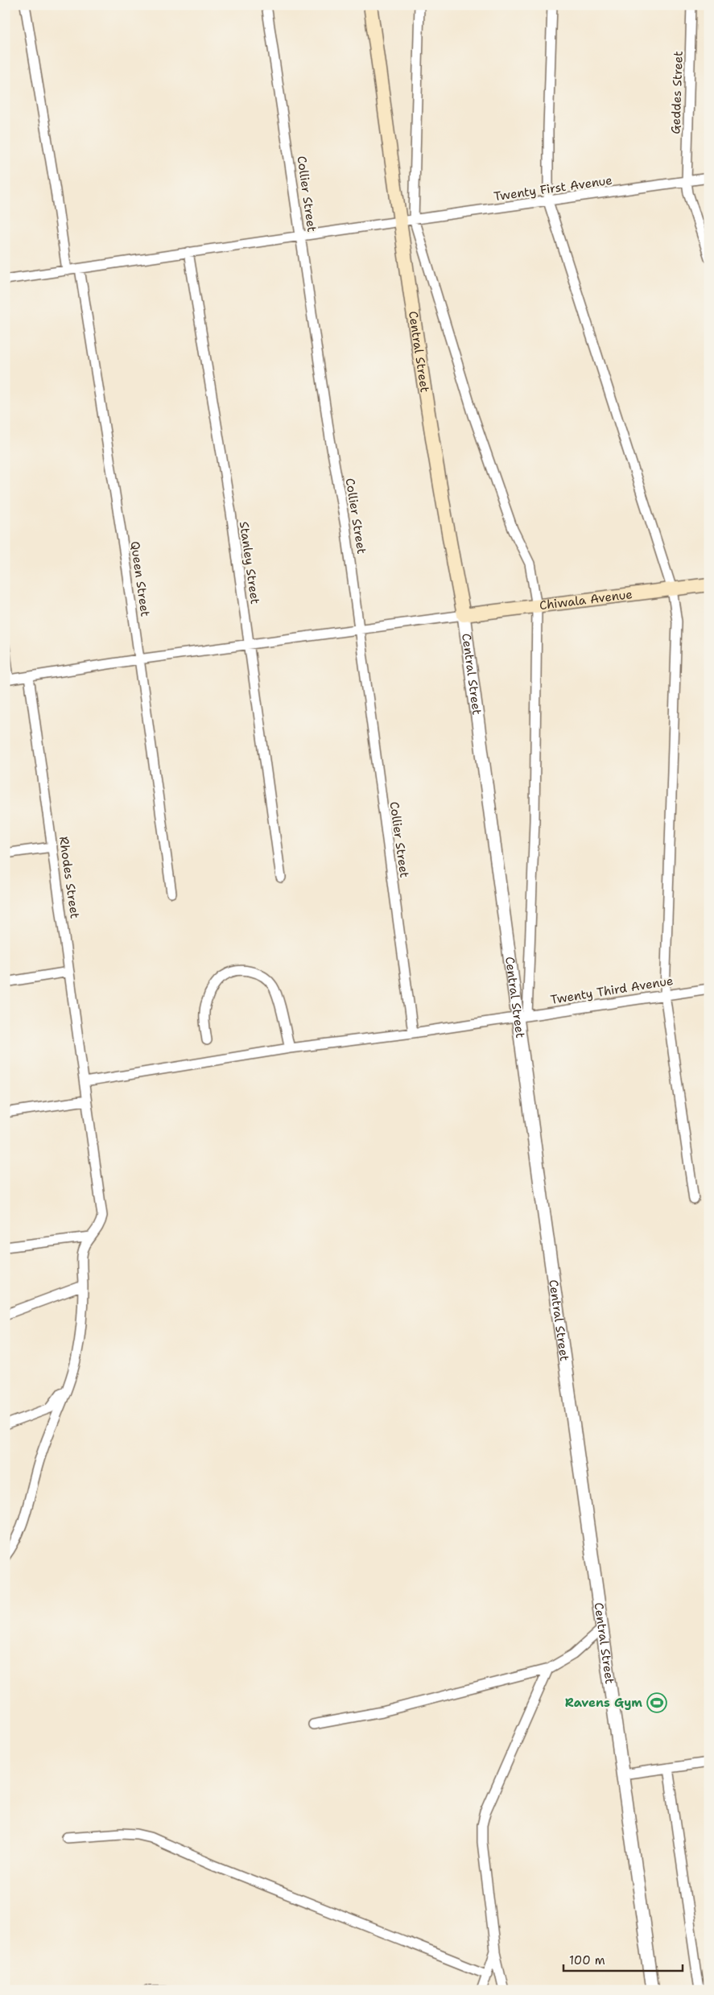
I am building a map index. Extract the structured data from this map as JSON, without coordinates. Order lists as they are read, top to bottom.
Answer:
{
  "streets": {
    "main road": ["Central Street", "Chiwala Avenue"],
    "street": [
      "Geddes Street",
      "Twenty First Avenue",
      "Collier Street",
      "Stanley Street",
      "Queen Street",
      "Rhodes Street",
      "Twenty Third Avenue"
    ]
  },
  "crossings": [
    ["Geddes Street", "Twenty First Avenue"],
    ["Twenty First Avenue", "Collier Street"],
    ["Twenty First Avenue", "Central Street"],
    ["Twenty First Avenue", "Stanley Street"],
    ["Twenty First Avenue", "Queen Street"],
    ["Collier Street", "Twenty Third Avenue"],
    ["Central Street", "Chiwala Avenue"],
    ["Central Street", "Twenty Third Avenue"],
    ["Rhodes Street", "Twenty Third Avenue"]
  ],
  "places": {
    "sports": ["Ravens Gym"]
  },
  "scale_bar": "100 m"
}
